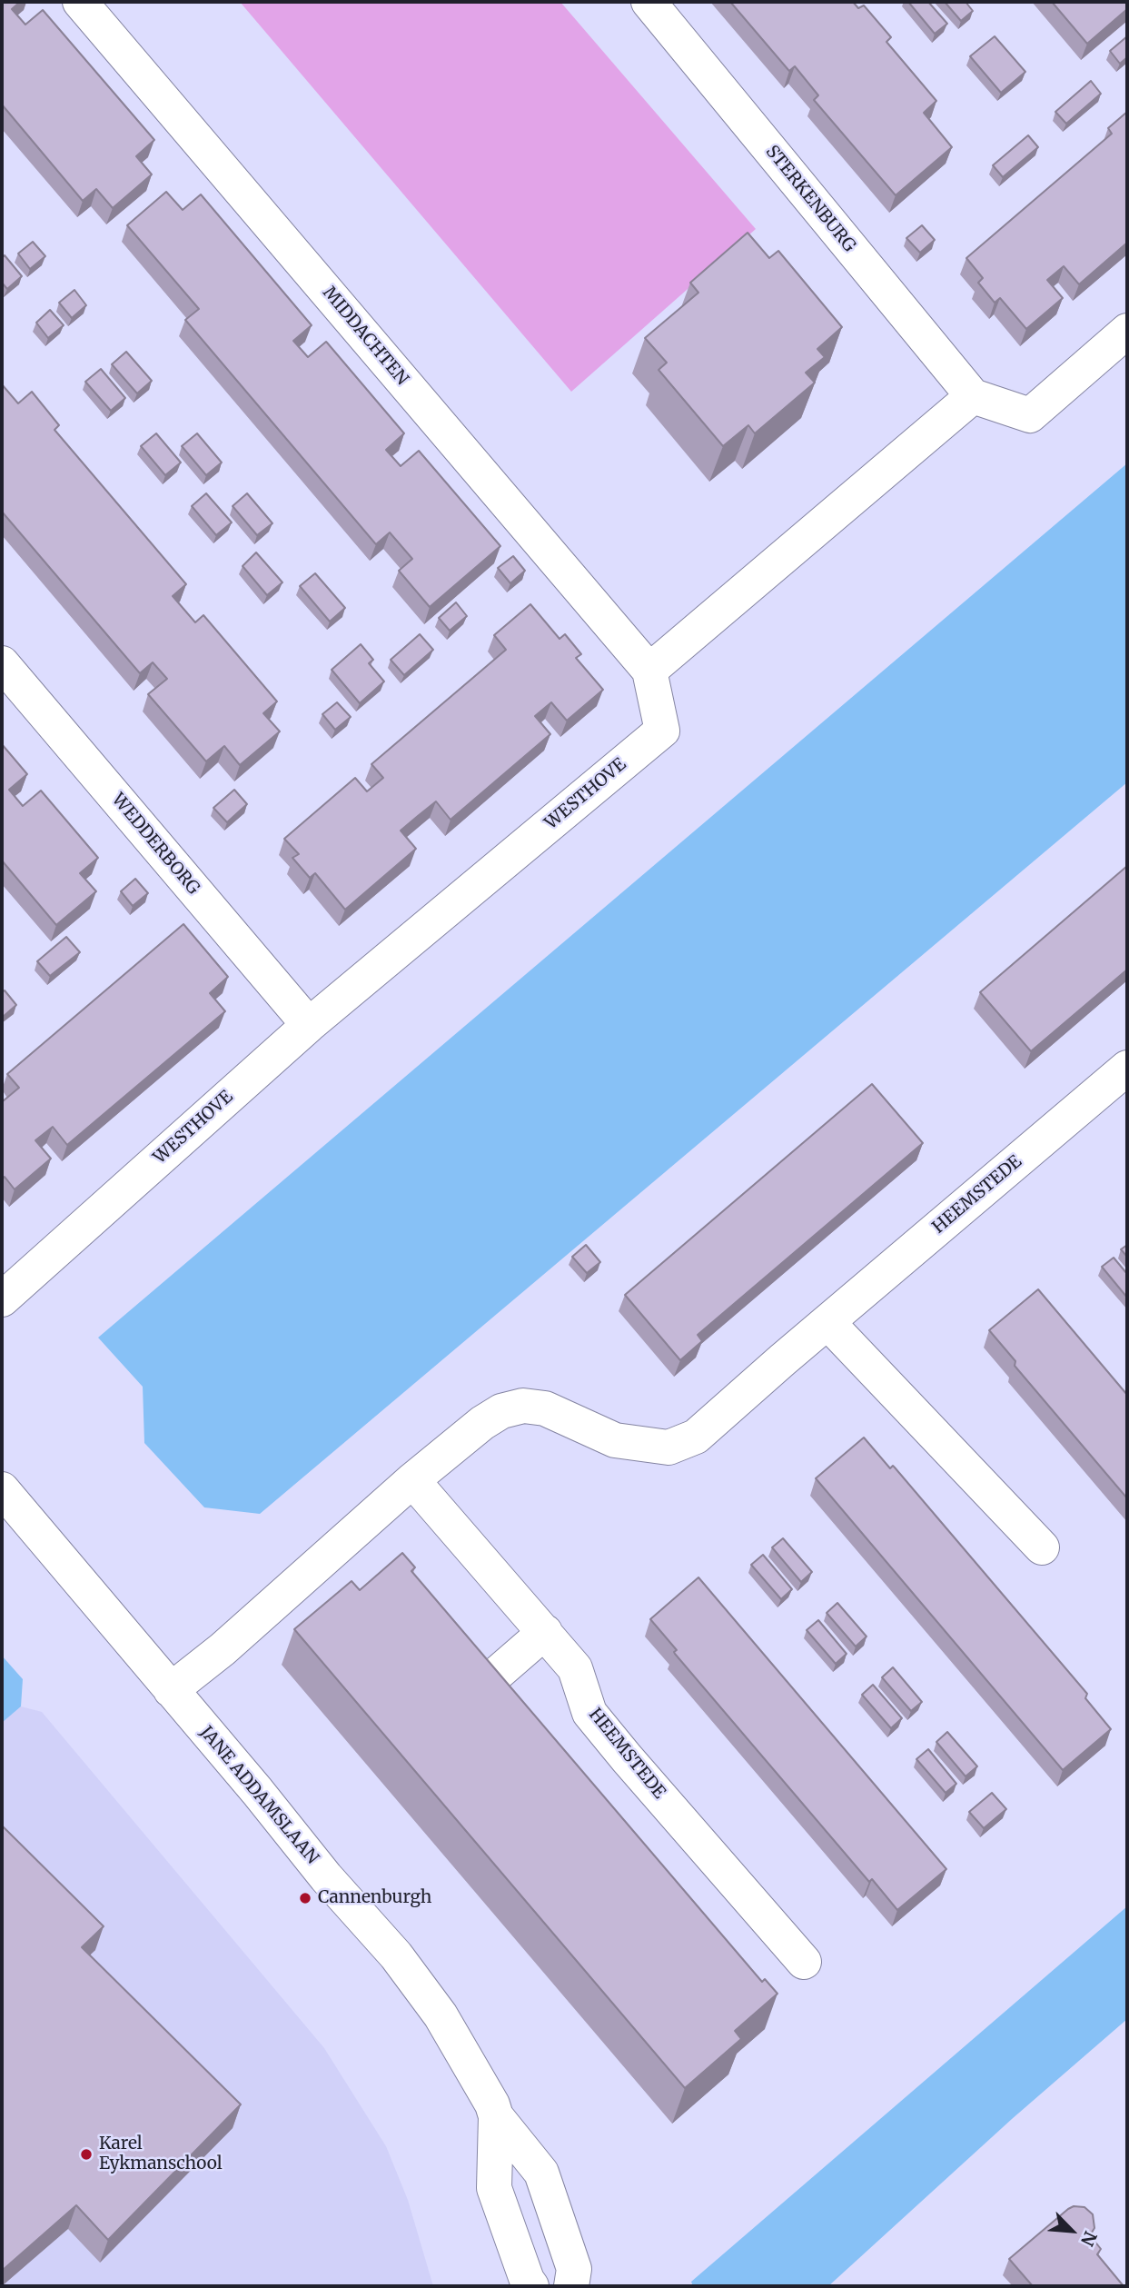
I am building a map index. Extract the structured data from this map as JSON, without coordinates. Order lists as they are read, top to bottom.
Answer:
{
  "streets": {
    "street": [
      "STERKENBURG",
      "MIDDACHTEN",
      "WESTHOVE",
      "WEDDERBORG",
      "HEEMSTEDE",
      "JANE ADDAMSLAAN"
    ]
  },
  "crossings": [
    ["MIDDACHTEN", "WESTHOVE"],
    ["WESTHOVE", "WEDDERBORG"],
    ["HEEMSTEDE", "JANE ADDAMSLAAN"]
  ],
  "places": ["Cannenburgh", "Karel Eykmanschool"],
  "north": "bottom right"
}
